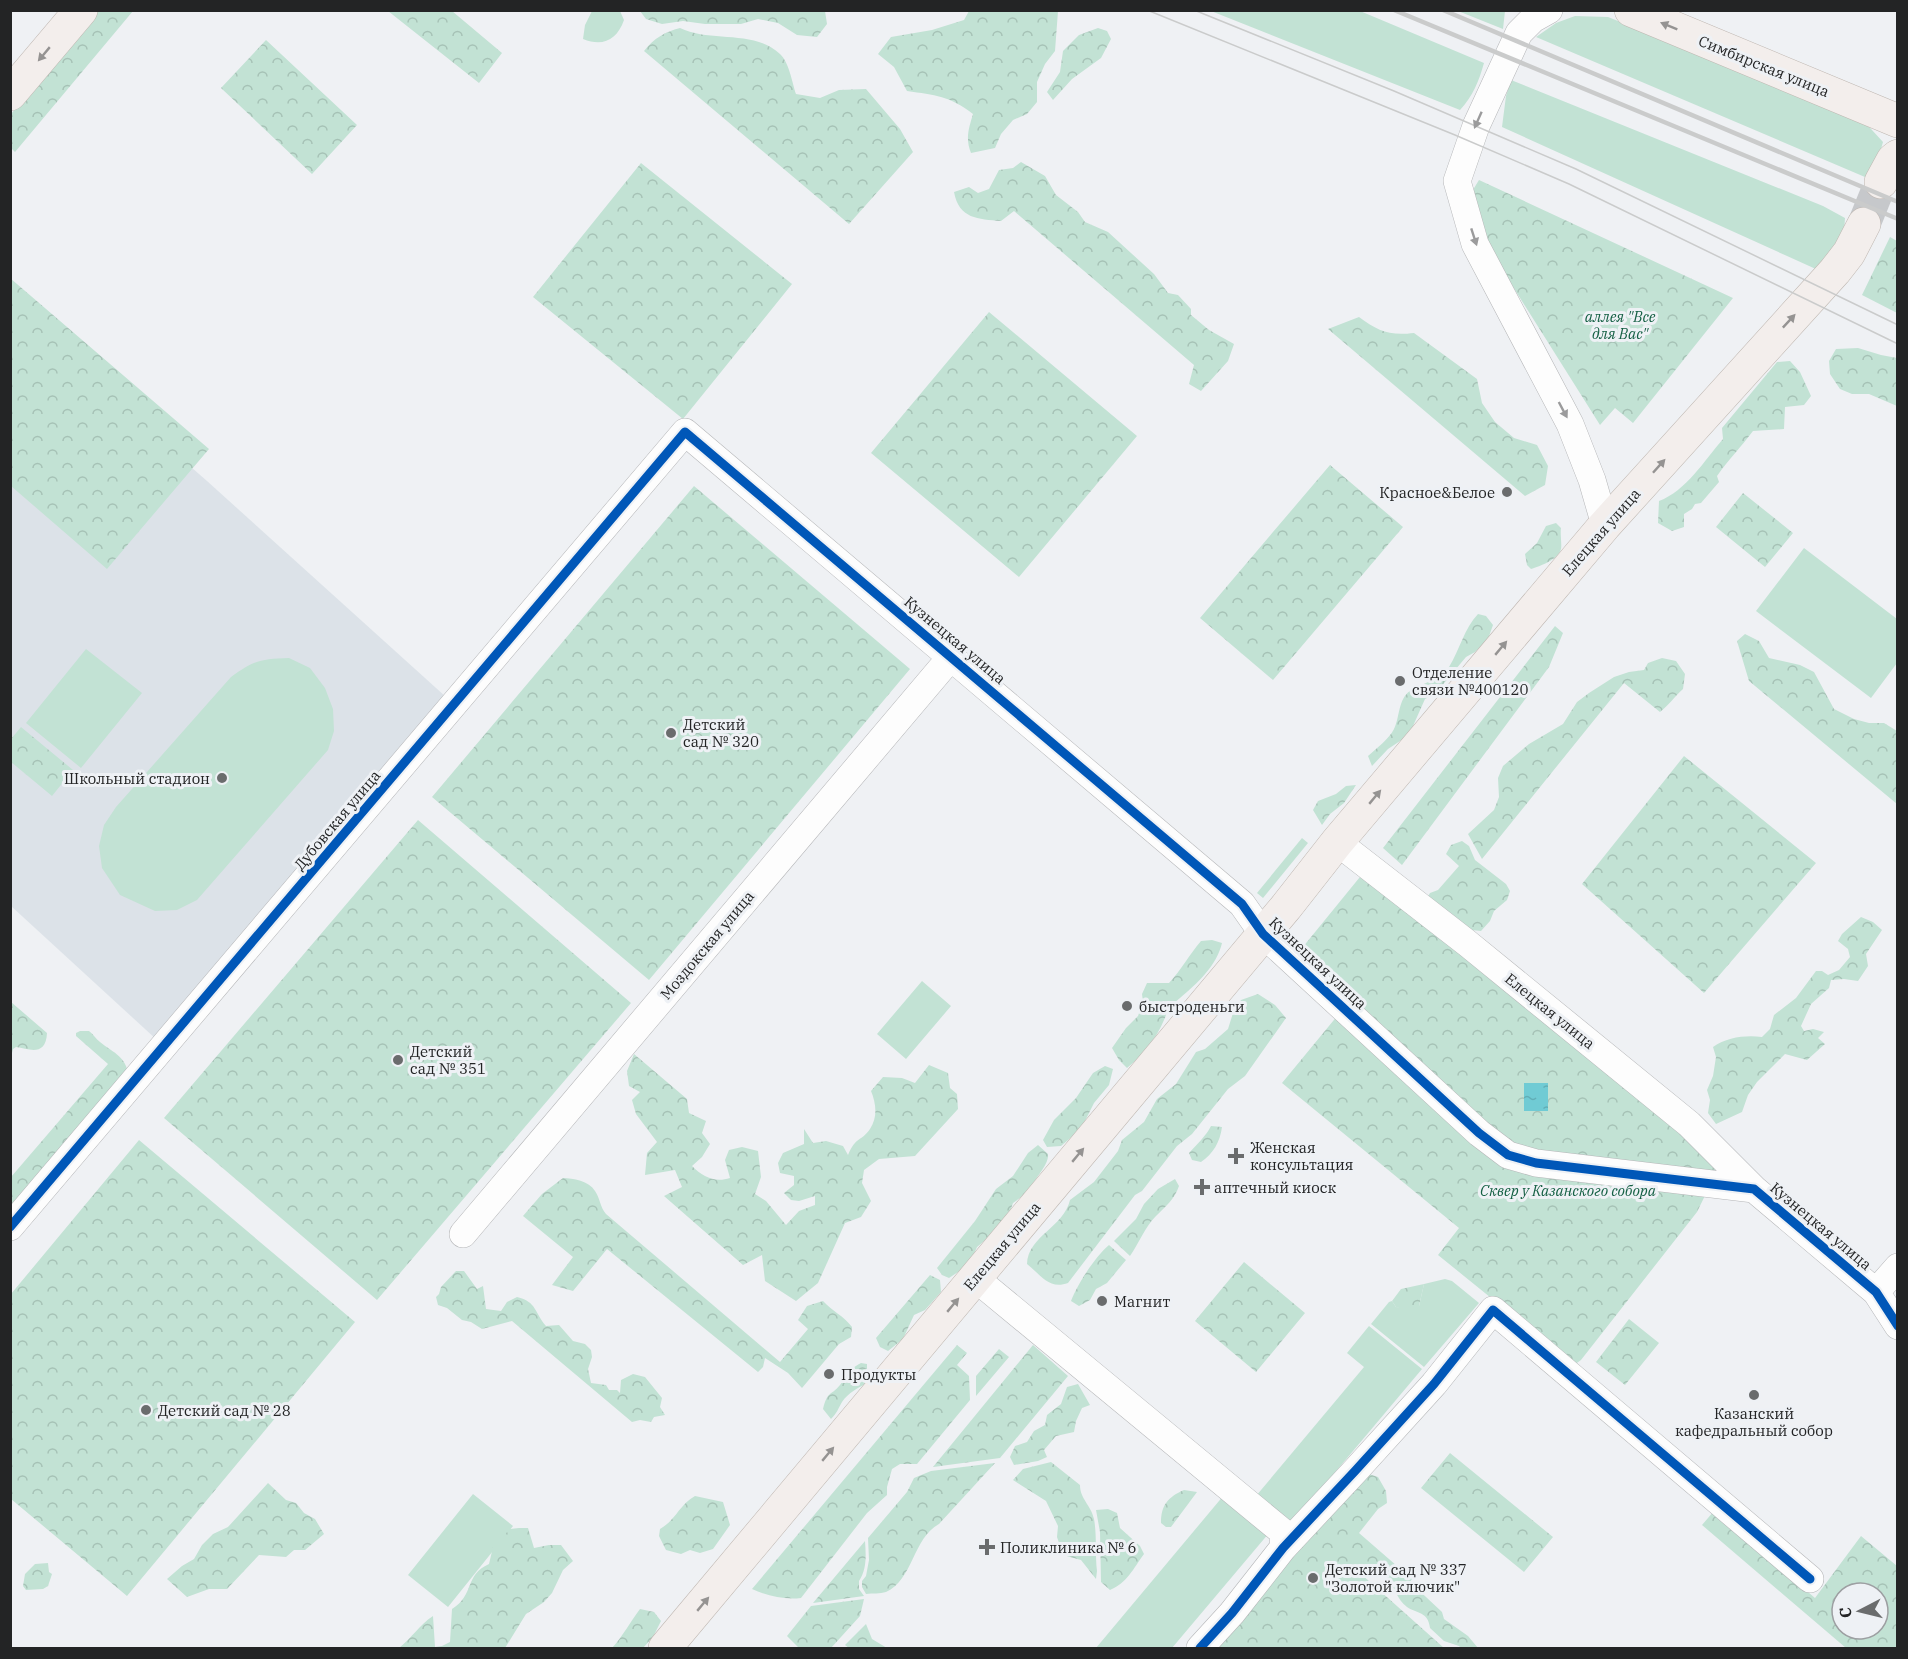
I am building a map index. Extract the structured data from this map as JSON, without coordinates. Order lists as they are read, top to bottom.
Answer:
{
  "streets": {
    "main road": ["Симбирская улица", "Елецкая улица"],
    "street": ["Кузнецкая улица", "Дубовская улица", "Моздокская улица"]
  },
  "crossings": [
    ["Елецкая улица", "Кузнецкая улица"],
    ["Кузнецкая улица", "Дубовская улица"],
    ["Кузнецкая улица", "Моздокская улица"]
  ],
  "one_way": ["Симбирская улица", "Елецкая улица"],
  "parks": ["аллея \"Все для Вас\"", "Сквер у Казанского собора"],
  "places": {
    "other": [
      "Красное&Белое",
      "Отделение связи №400120",
      "Детский сад № 320",
      "Школьный стадион",
      "быстроденьги",
      "Детский сад № 351",
      "Магнит",
      "Продукты",
      "Казанский кафедральный собор",
      "Детский сад № 28",
      "Детский сад № 337 \"Золотой ключик\""
    ],
    "health": ["Женская консультация", "аптечный киоск", "Поликлиника № 6"]
  },
  "north": "left"
}
